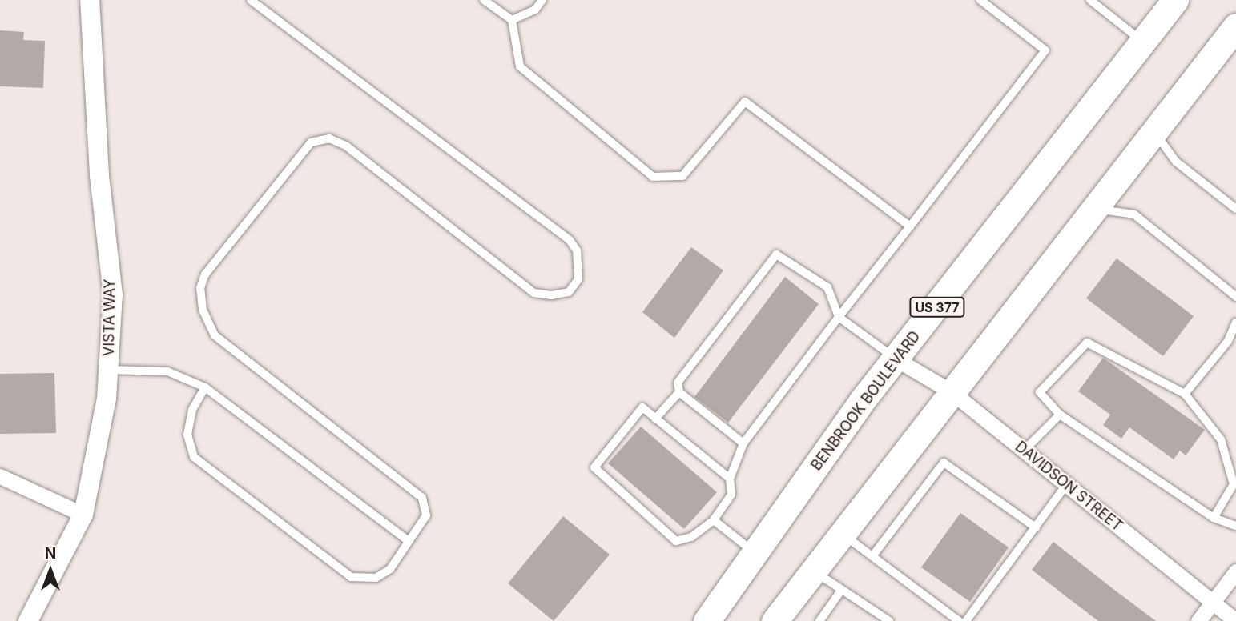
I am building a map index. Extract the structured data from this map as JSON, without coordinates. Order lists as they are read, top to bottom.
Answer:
{
  "streets": {
    "highway": ["US 377", "BENBROOK BOULEVARD"],
    "street": ["VISTA WAY", "DAVIDSON STREET"]
  },
  "crossings": [
    ["BENBROOK BOULEVARD", "DAVIDSON STREET"]
  ],
  "north": "top"
}
